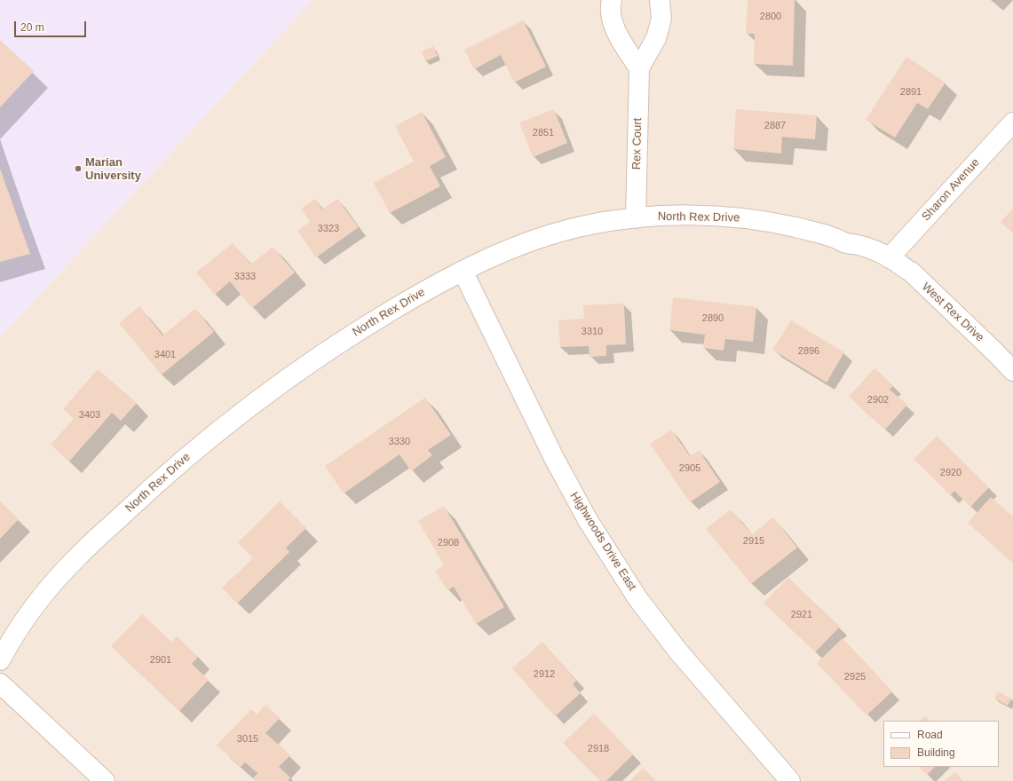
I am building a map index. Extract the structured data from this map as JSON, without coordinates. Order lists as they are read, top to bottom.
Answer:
{
  "streets": {
    "street": [
      "Rex Court",
      "Sharon Avenue",
      "North Rex Drive",
      "West Rex Drive",
      "Highwoods Drive East"
    ]
  },
  "crossings": [
    ["Rex Court", "North Rex Drive"],
    ["Sharon Avenue", "North Rex Drive"],
    ["Sharon Avenue", "West Rex Drive"],
    ["North Rex Drive", "West Rex Drive"],
    ["North Rex Drive", "Highwoods Drive East"]
  ],
  "places": ["Marian University"],
  "house_numbers": [
    "2800",
    "2891",
    "2887",
    "2851",
    "3323",
    "3333",
    "2890",
    "3310",
    "2896",
    "3401",
    "2902",
    "3403",
    "3330",
    "2905",
    "2920",
    "2915",
    "2908",
    "2921",
    "2901",
    "2912",
    "2925",
    "3015",
    "2918"
  ],
  "legend": ["Road", "Building"],
  "scale_bar": "20 m"
}
